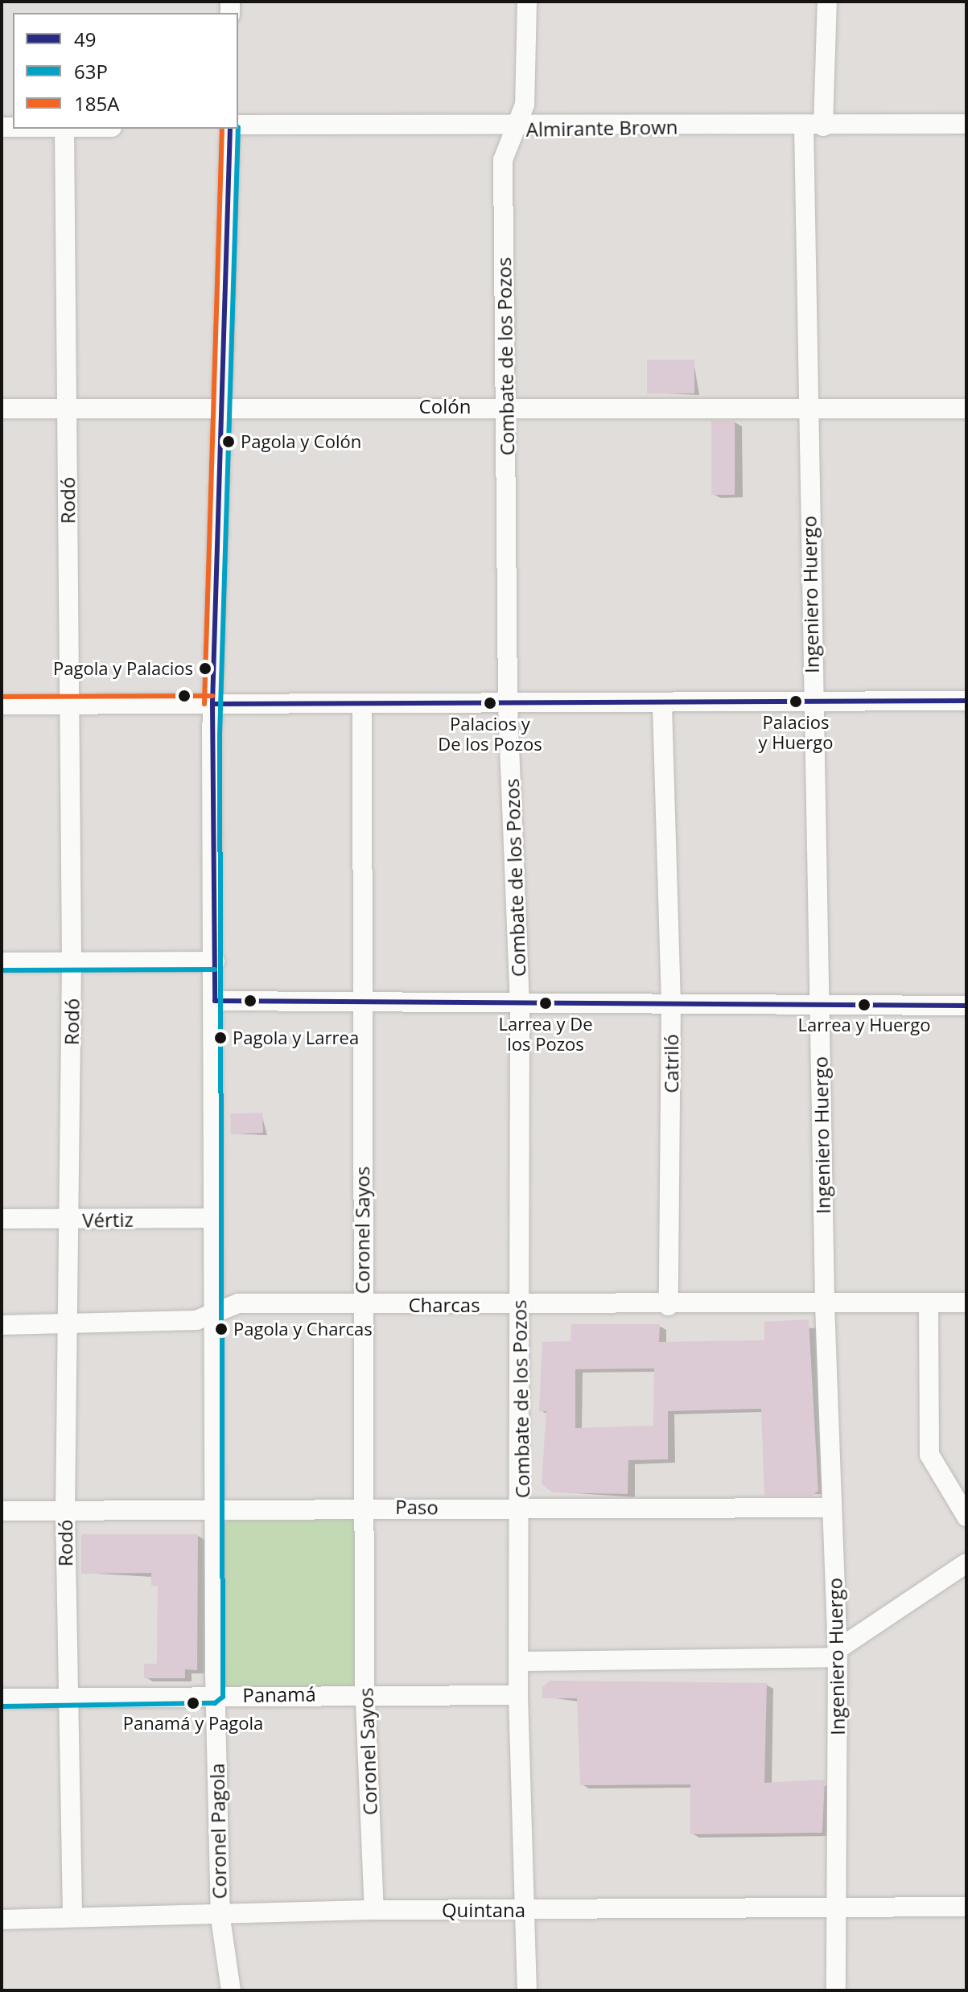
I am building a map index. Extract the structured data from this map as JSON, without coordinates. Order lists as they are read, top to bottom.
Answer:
{
  "streets": {
    "street": [
      "Almirante Brown",
      "Combate de los Pozos",
      "Colón",
      "Rodó",
      "Ingeniero Huergo",
      "Catriló",
      "Vértiz",
      "Coronel Sayos",
      "Charcas",
      "Paso",
      "Panamá",
      "Coronel Pagola",
      "Quintana"
    ]
  },
  "crossings": [
    ["Almirante Brown", "Combate de los Pozos"],
    ["Almirante Brown", "Ingeniero Huergo"],
    ["Combate de los Pozos", "Colón"],
    ["Combate de los Pozos", "Charcas"],
    ["Combate de los Pozos", "Paso"],
    ["Combate de los Pozos", "Panamá"],
    ["Combate de los Pozos", "Quintana"],
    ["Colón", "Rodó"],
    ["Colón", "Ingeniero Huergo"],
    ["Colón", "Coronel Pagola"],
    ["Rodó", "Vértiz"],
    ["Rodó", "Charcas"],
    ["Rodó", "Paso"],
    ["Rodó", "Panamá"],
    ["Rodó", "Quintana"],
    ["Ingeniero Huergo", "Charcas"],
    ["Ingeniero Huergo", "Paso"],
    ["Ingeniero Huergo", "Quintana"],
    ["Catriló", "Charcas"],
    ["Vértiz", "Coronel Pagola"],
    ["Coronel Sayos", "Charcas"],
    ["Coronel Sayos", "Paso"],
    ["Coronel Sayos", "Panamá"],
    ["Coronel Sayos", "Quintana"],
    ["Charcas", "Coronel Pagola"],
    ["Paso", "Coronel Pagola"],
    ["Panamá", "Coronel Pagola"],
    ["Coronel Pagola", "Quintana"]
  ],
  "places": [
    "Pagola y Colón",
    "Pagola y Palacios",
    "Palacios y Huergo",
    "Palacios y De los Pozos",
    "Larrea y De los Pozos",
    "Larrea y Huergo",
    "Pagola y Larrea",
    "Pagola y Charcas",
    "Panamá y Pagola"
  ],
  "lines": ["transit line 49", "transit line 63P", "transit line 185A"],
  "legend": ["49", "63P", "185A"]
}
